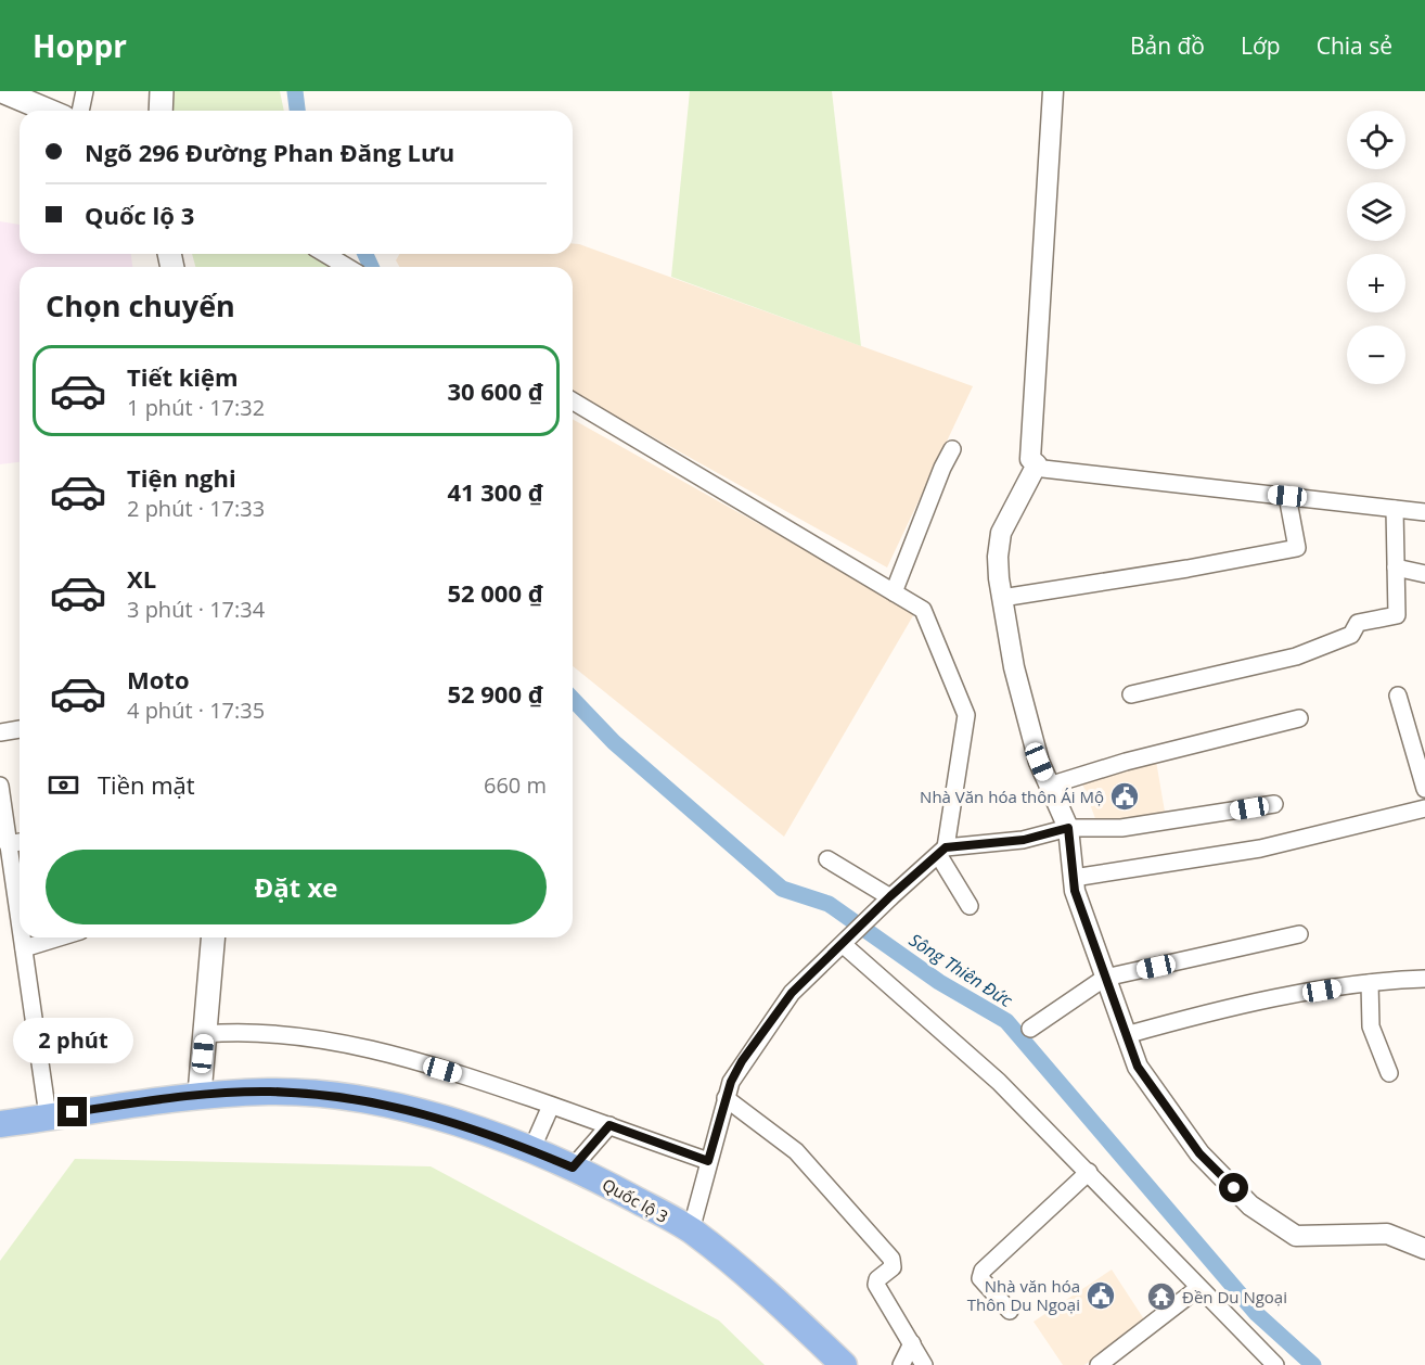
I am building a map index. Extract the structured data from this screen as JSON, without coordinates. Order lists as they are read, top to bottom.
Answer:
{
  "streets": {
    "highway": ["Quốc lộ 3"]
  },
  "water": ["Sông Thiên Đức"],
  "places": {
    "public building": ["Nhà Văn hóa thôn Ái Mộ", "Nhà văn hóa Thôn Du Ngoại"],
    "temple": ["Đền Du Ngoại"]
  },
  "page": {
    "header": "Hoppr",
    "nav": ["Bản đồ", "Lớp", "Chia sẻ"],
    "map_buttons": ["+", "−"],
    "banner": ["Ngõ 296 Đường Phan Đăng Lưu", "Quốc lộ 3"],
    "heading": "Chọn chuyến",
    "list": [
      {
        "name": "Tiết kiệm",
        "note": "1 phút · 17:32",
        "value": "30 600 ₫"
      },
      {
        "name": "Tiện nghi",
        "note": "2 phút · 17:33",
        "value": "41 300 ₫"
      },
      {
        "name": "XL",
        "note": "3 phút · 17:34",
        "value": "52 000 ₫"
      },
      {
        "name": "Moto",
        "note": "4 phút · 17:35",
        "value": "52 900 ₫"
      }
    ],
    "pay": ["Tiền mặt", "660 m"],
    "buttons": "Đặt xe",
    "bubble": "2 phút"
  }
}
